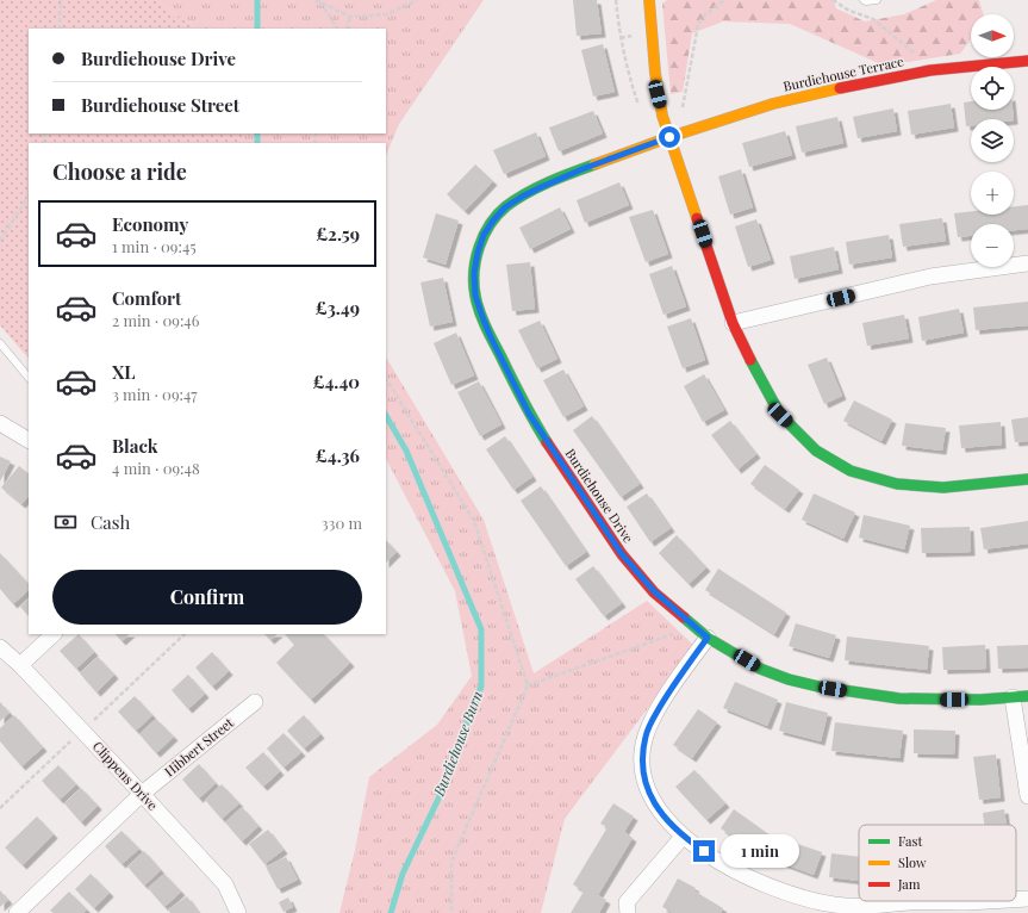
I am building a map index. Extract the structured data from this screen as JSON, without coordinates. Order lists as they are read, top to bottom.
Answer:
{
  "streets": {
    "street": [
      "Burdiehouse Terrace",
      "Burdiehouse Drive",
      "Hibbert Street",
      "Clippens Drive"
    ]
  },
  "crossings": [
    ["Burdiehouse Terrace", "Burdiehouse Drive"],
    ["Hibbert Street", "Clippens Drive"]
  ],
  "water": ["Burdiehouse Burn"],
  "legend": ["Fast", "Slow", "Jam"],
  "north": "right",
  "page": {
    "map_buttons": ["+", "−"],
    "banner": ["Burdiehouse Drive", "Burdiehouse Street"],
    "heading": "Choose a ride",
    "list": [
      {
        "name": "Economy",
        "note": "1 min · 09:45",
        "value": "£2.59"
      },
      {
        "name": "Comfort",
        "note": "2 min · 09:46",
        "value": "£3.49"
      },
      {
        "name": "XL",
        "note": "3 min · 09:47",
        "value": "£4.40"
      },
      {
        "name": "Black",
        "note": "4 min · 09:48",
        "value": "£4.36"
      }
    ],
    "pay": ["Cash", "330 m"],
    "buttons": "Confirm",
    "bubble": "1 min"
  }
}
